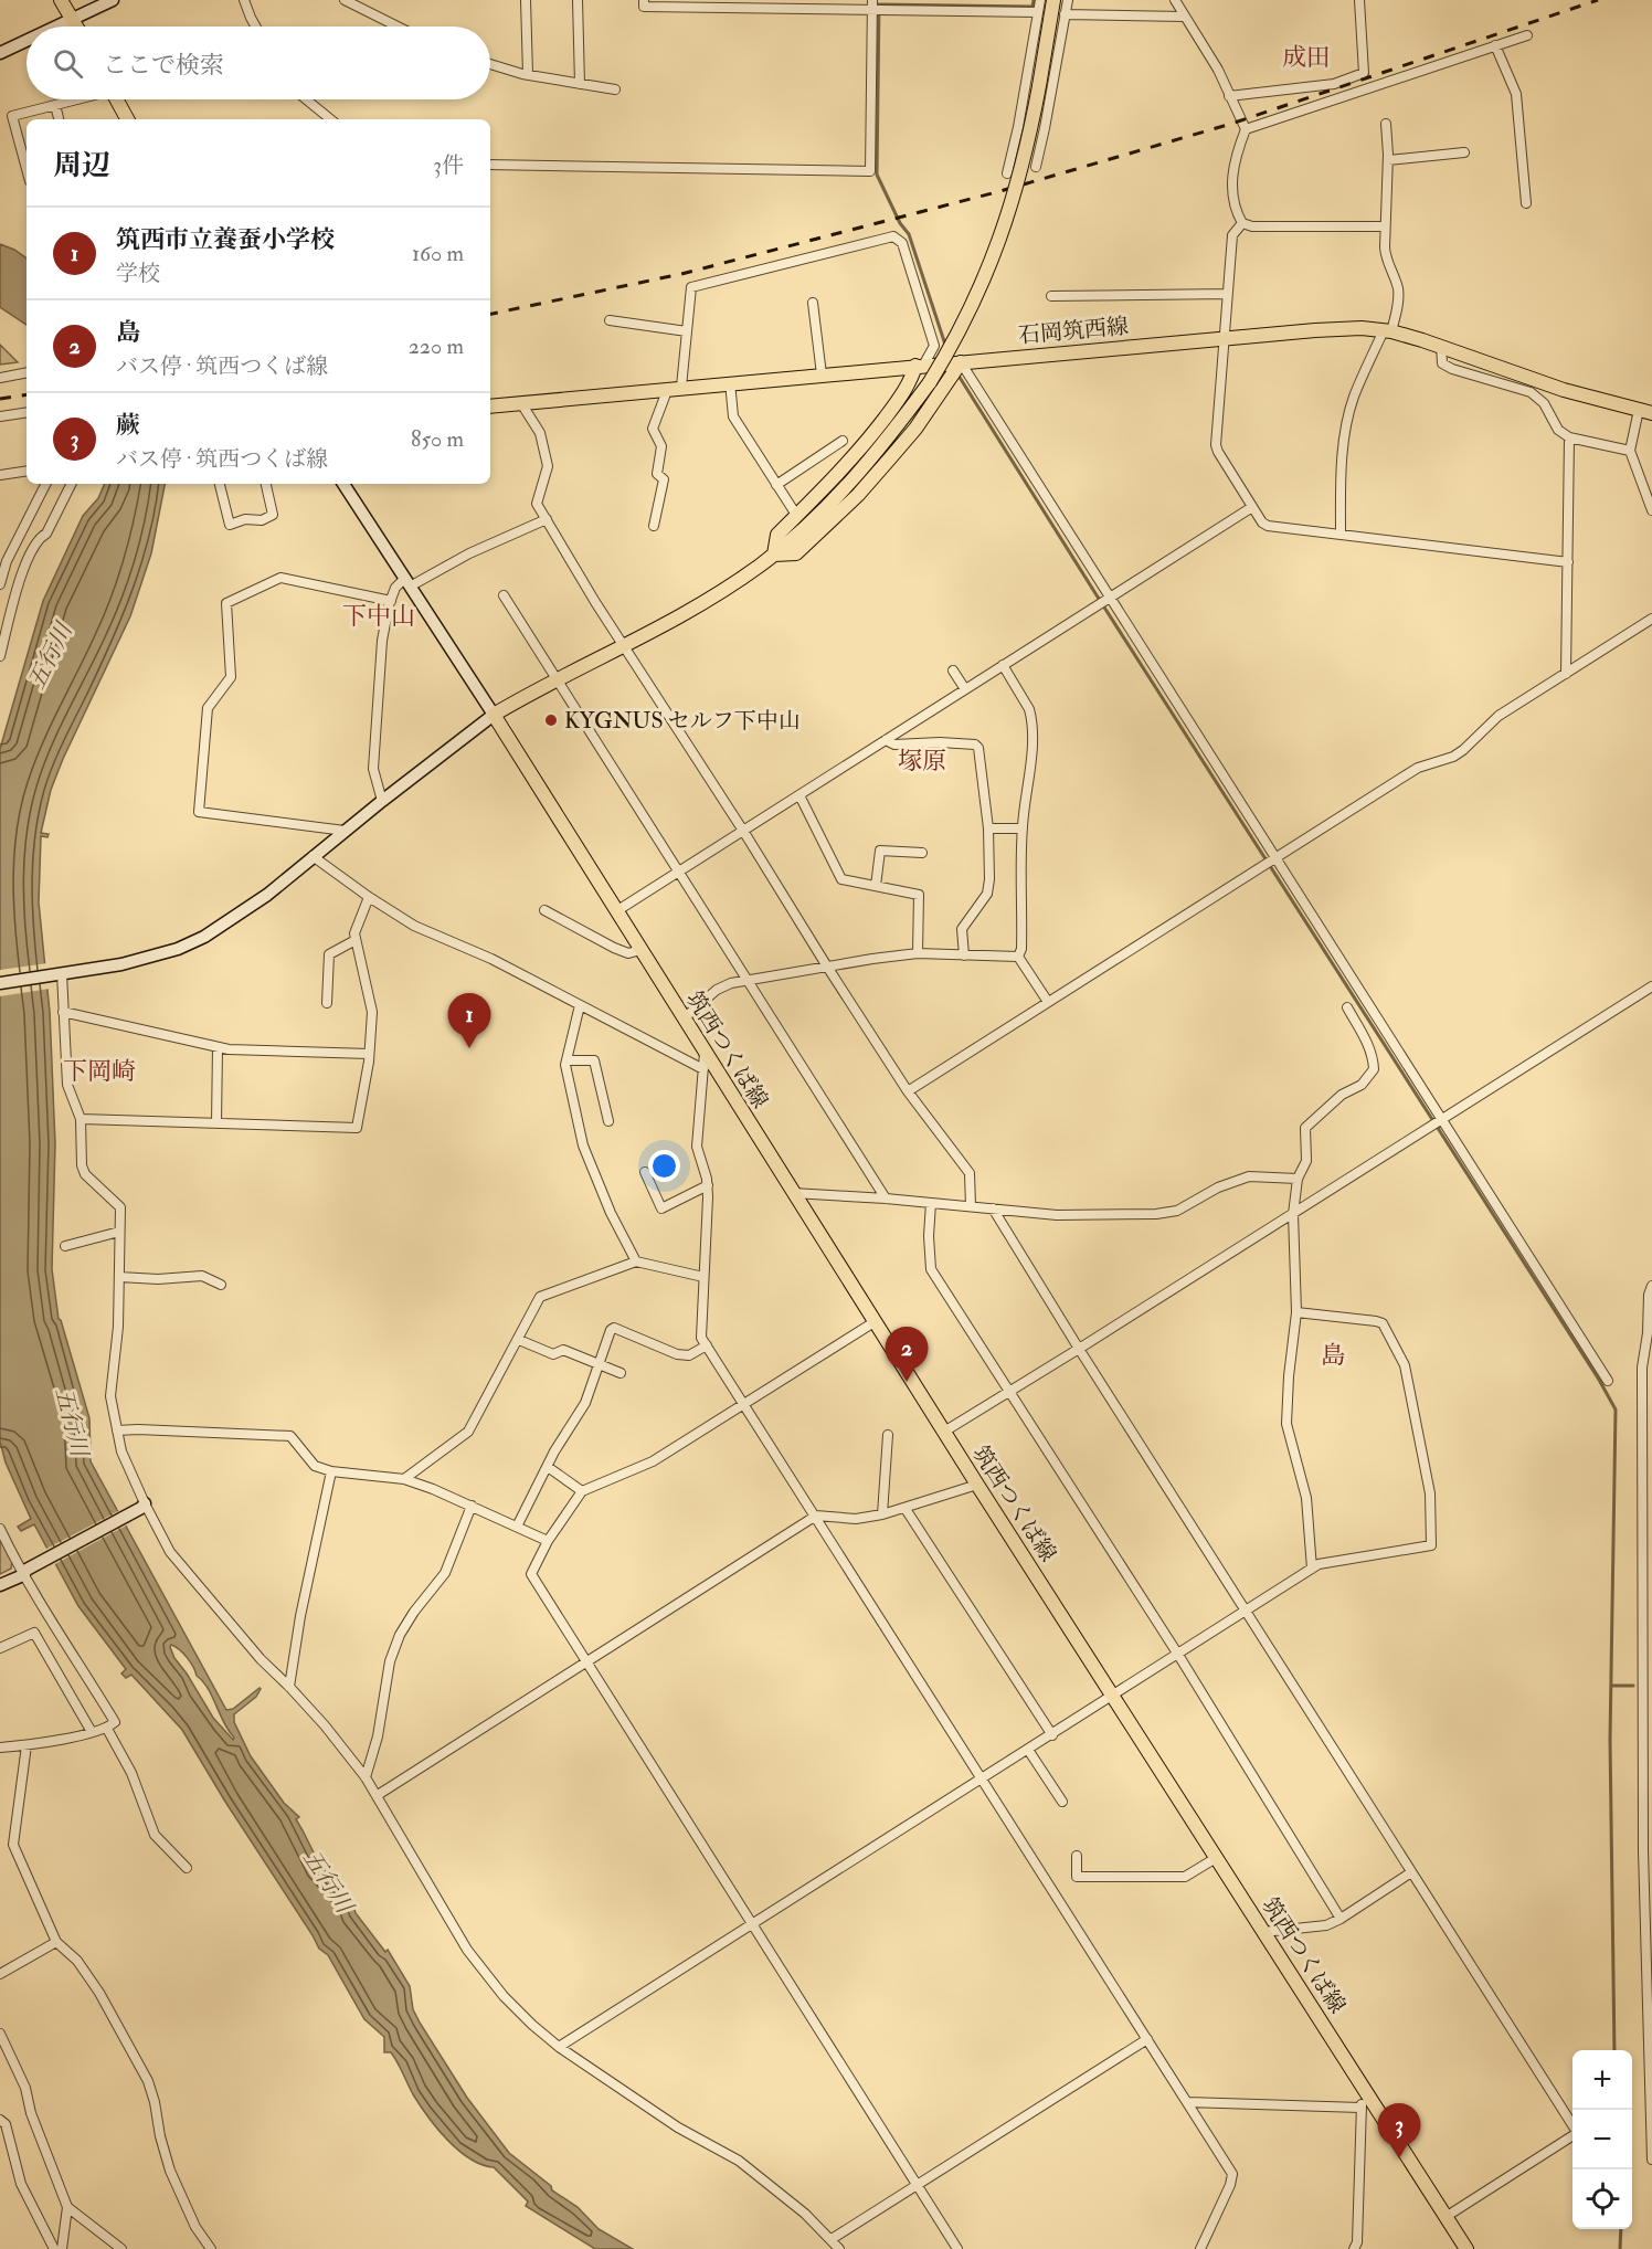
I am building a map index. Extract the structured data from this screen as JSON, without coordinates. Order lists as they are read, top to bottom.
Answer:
{
  "streets": {
    "main road": ["石岡筑西線", "筑西つくば線"]
  },
  "districts": [
    "成田",
    "下中山",
    "塚原",
    "下岡崎",
    "島"
  ],
  "water": ["五行川"],
  "places": ["KYGNUS セルフ下中山"],
  "page": {
    "search": "ここで検索",
    "heading": ["周辺", "3件"],
    "list": [
      {
        "mark": "1",
        "name": "筑西市立養蚕小学校",
        "note": "学校",
        "value": "160 m"
      },
      {
        "mark": "2",
        "name": "島",
        "note": "バス停 · 筑西つくば線",
        "value": "220 m"
      },
      {
        "mark": "3",
        "name": "蕨",
        "note": "バス停 · 筑西つくば線",
        "value": "850 m"
      }
    ],
    "pins": ["1", "2", "3"],
    "map_buttons": ["+", "−"]
  }
}
